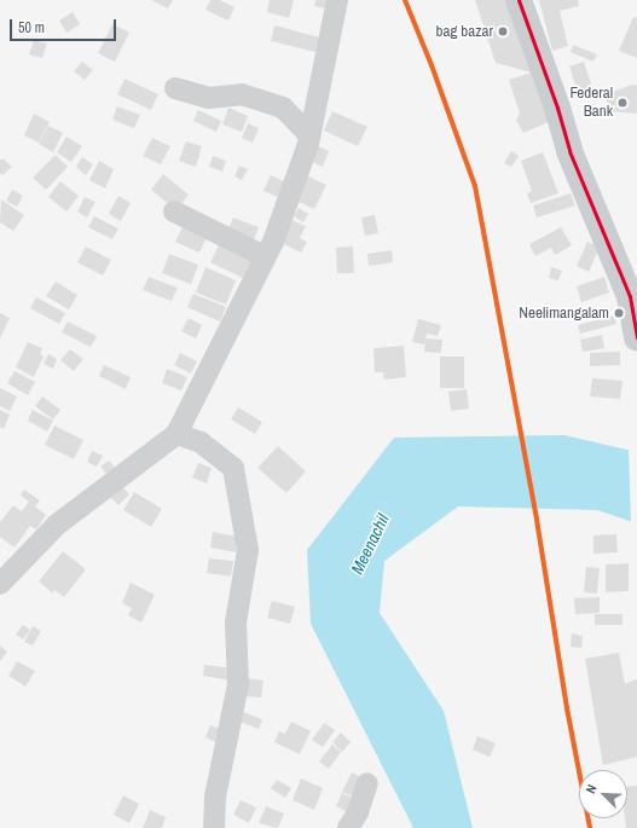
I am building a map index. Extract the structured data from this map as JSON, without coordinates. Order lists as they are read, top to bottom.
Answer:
{
  "water": ["Meenachil"],
  "places": ["bag bazar", "Federal Bank", "Neelimangalam"],
  "scale_bar": "50 m",
  "north": "top left"
}
